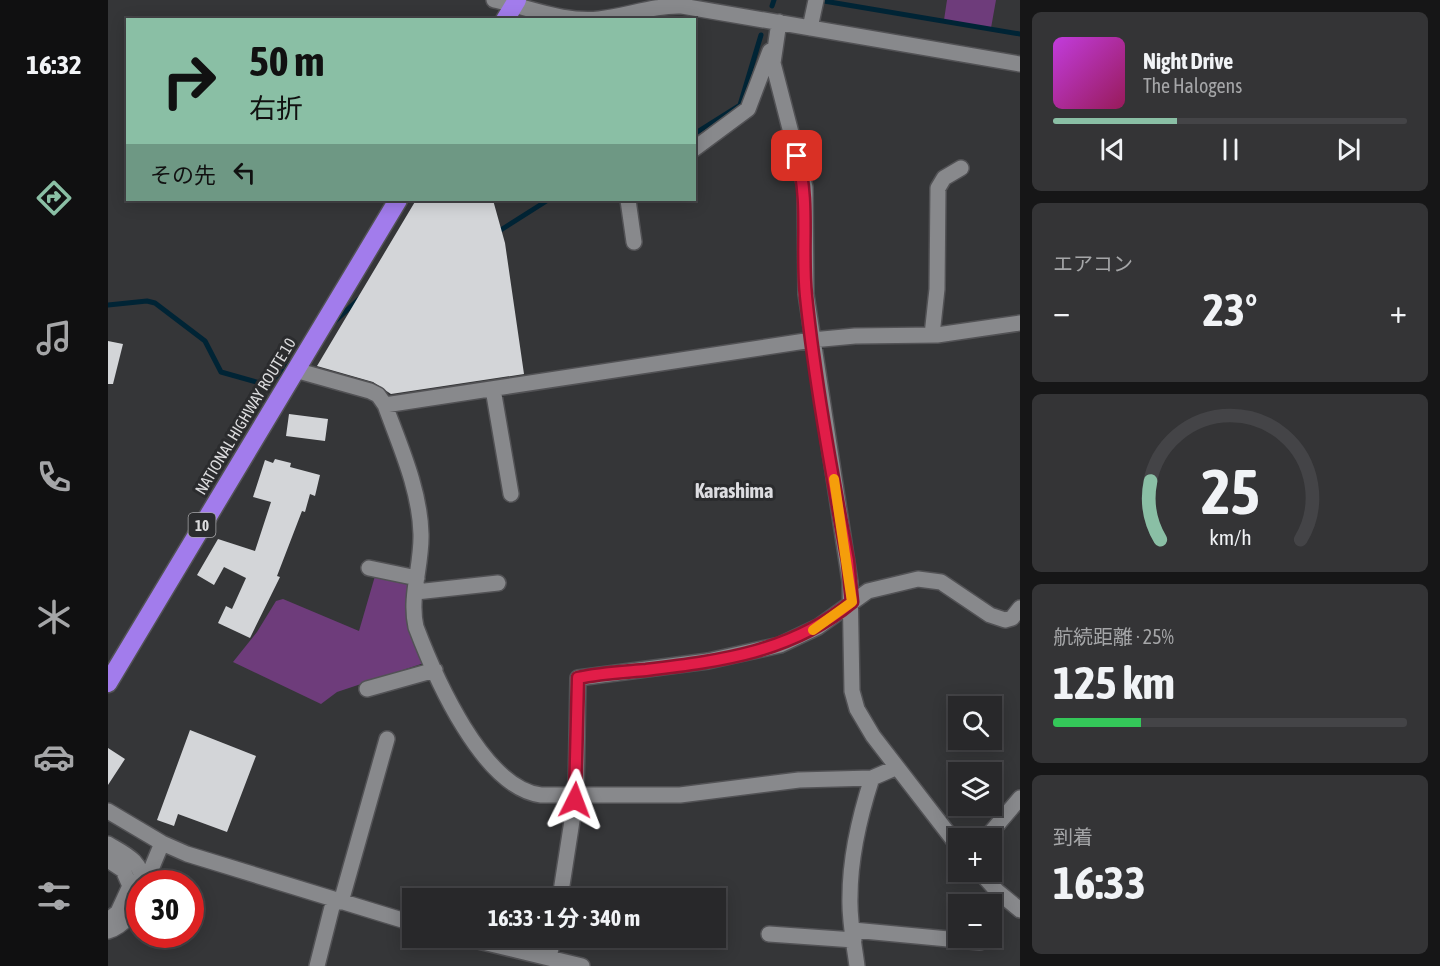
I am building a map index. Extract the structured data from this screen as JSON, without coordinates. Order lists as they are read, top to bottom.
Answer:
{
  "streets": {
    "highway": ["NATIONAL HIGHWAY ROUTE 10", "10"]
  },
  "districts": ["Karashima"],
  "page": {
    "tabs": "16:32",
    "turn": ["50 m", "右折"],
    "song": ["Night Drive", "The Halogens"],
    "then": "その先",
    "tile": [
      "エアコン",
      ["航続距離 · 25%", "125 km"],
      ["到着", "16:33"]
    ],
    "heat": ["−", "23°", "+"],
    "map_buttons": ["+", "−"],
    "limit": "30",
    "trip": "16:33 · 1 分 · 340 m",
    "gauge": ["25", "km/h"]
  }
}
